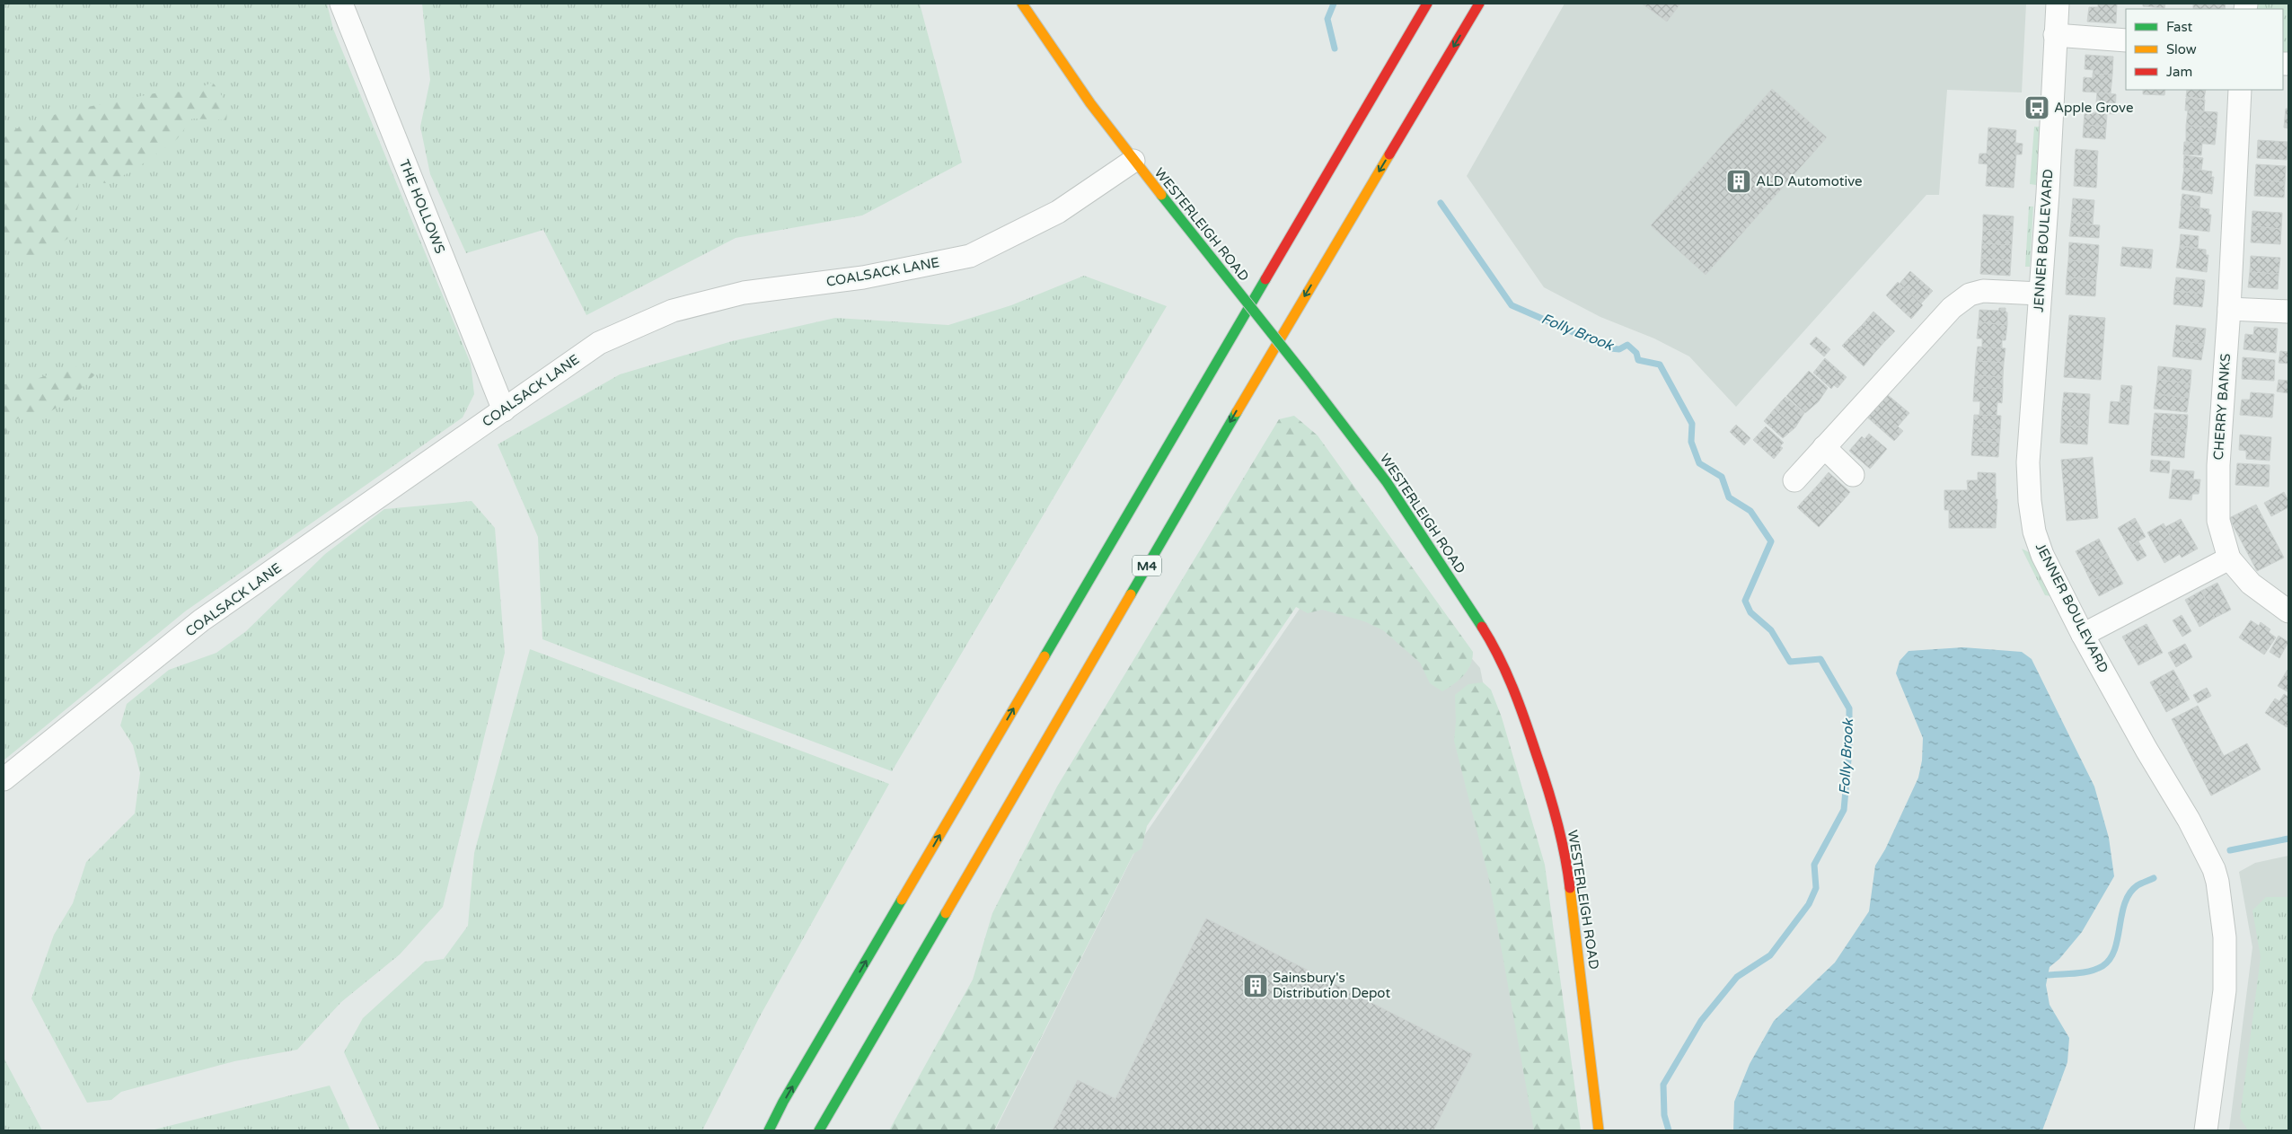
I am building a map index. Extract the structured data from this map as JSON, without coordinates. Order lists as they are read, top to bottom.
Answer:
{
  "streets": {
    "main road": ["WESTERLEIGH ROAD", "M4"],
    "street": [
      "THE HOLLOWS",
      "JENNER BOULEVARD",
      "COALSACK LANE",
      "CHERRY BANKS"
    ]
  },
  "crossings": [
    ["THE HOLLOWS", "COALSACK LANE"],
    ["WESTERLEIGH ROAD", "COALSACK LANE"]
  ],
  "water": ["Folly Brook"],
  "places": {
    "bus stop": ["Apple Grove"],
    "building": ["ALD Automotive", "Sainsbury's Distribution Depot"]
  },
  "legend": ["Fast", "Slow", "Jam"]
}
